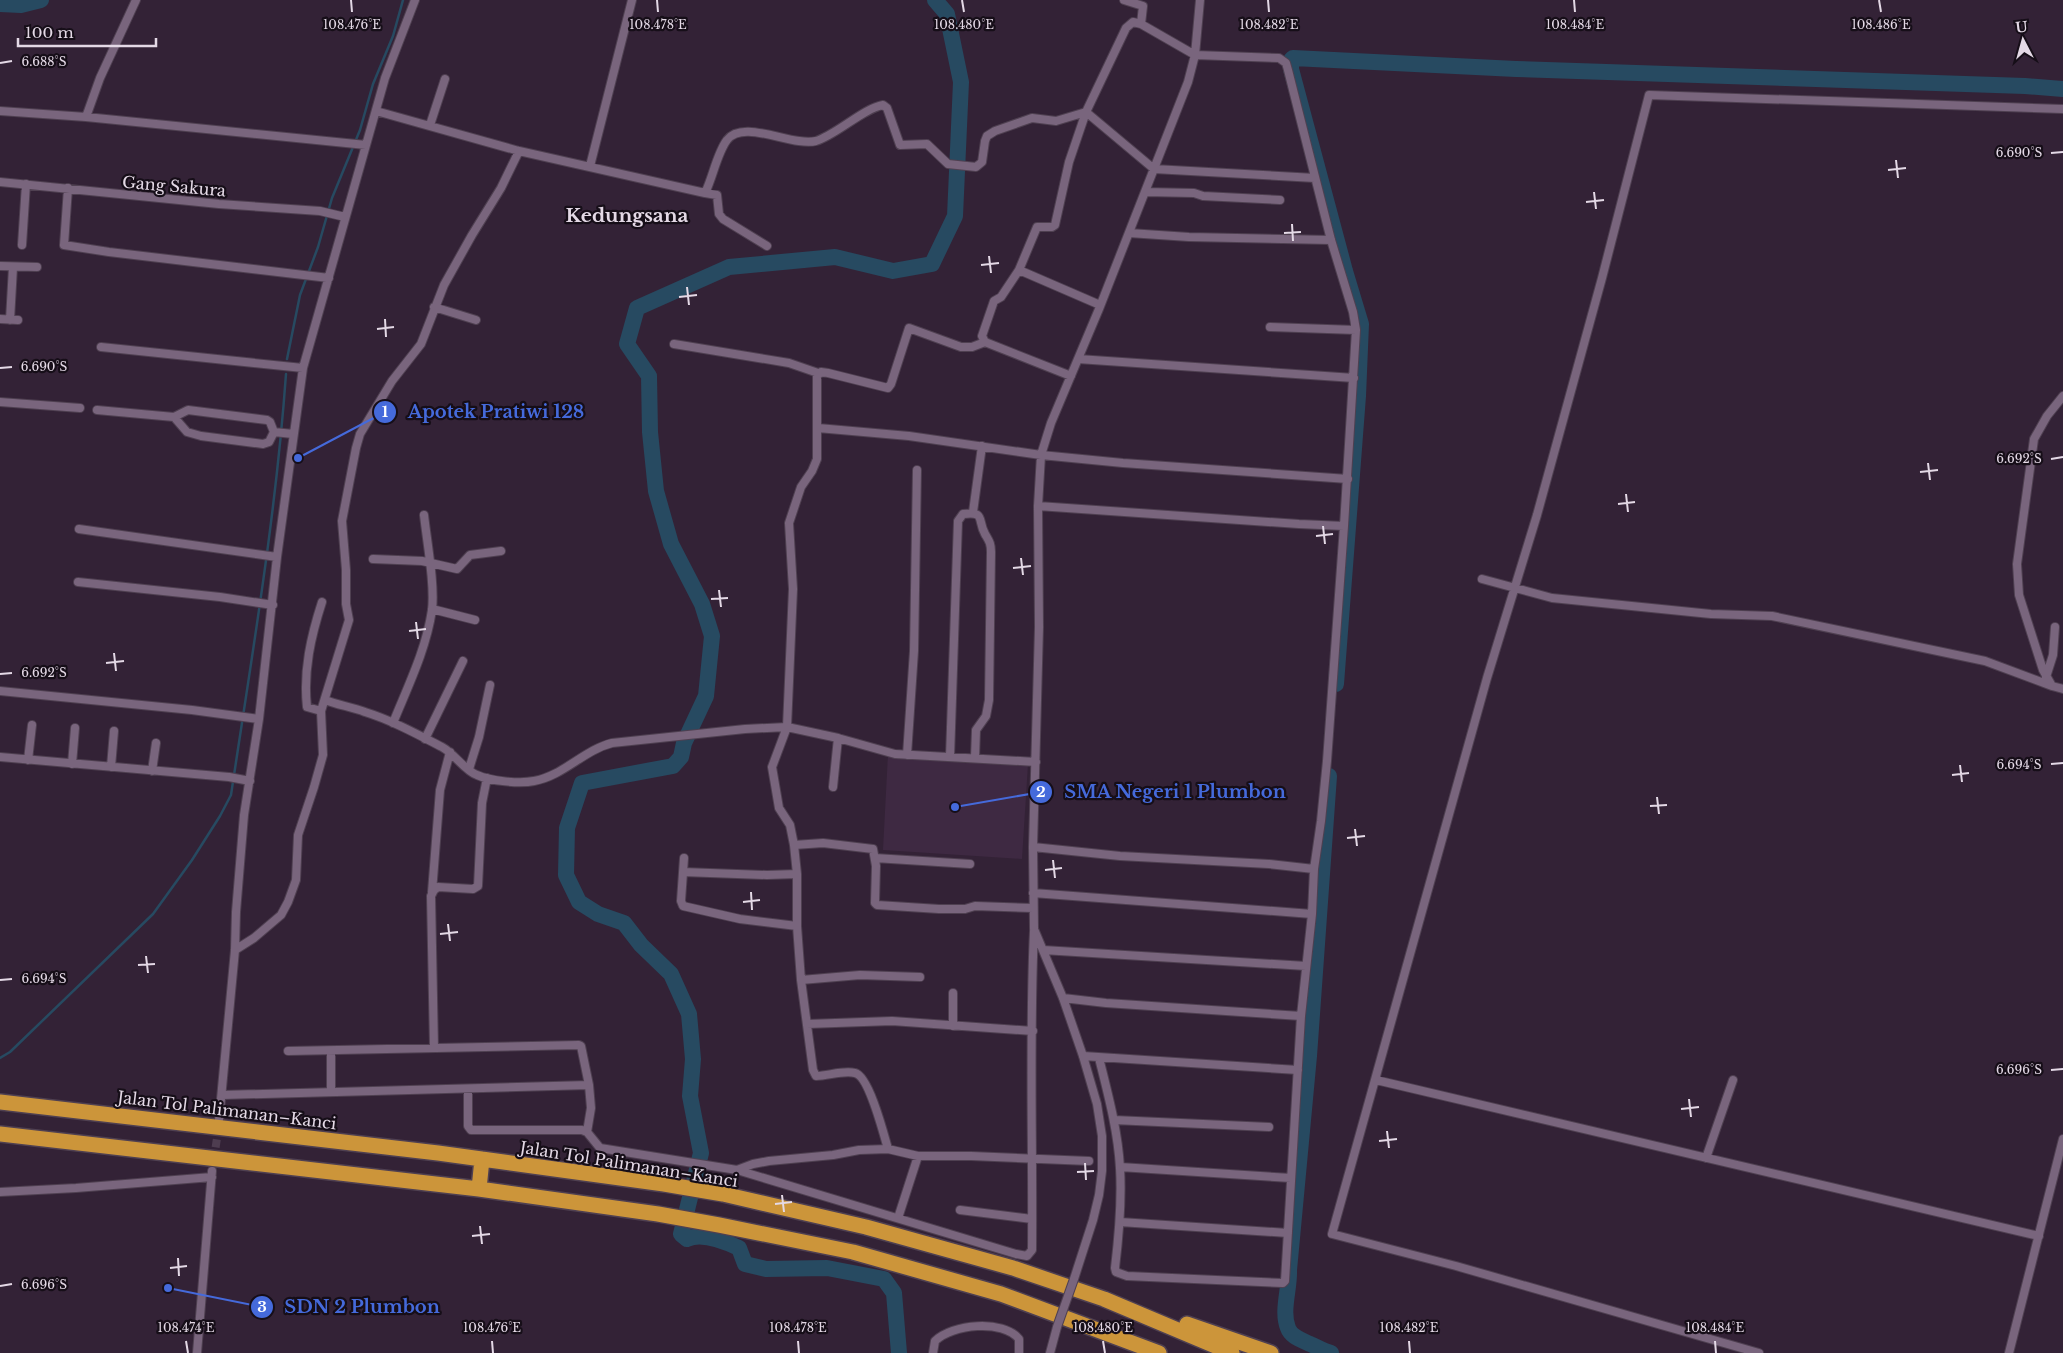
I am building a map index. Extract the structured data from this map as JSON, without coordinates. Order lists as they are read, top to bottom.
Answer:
{
  "streets": {
    "highway": ["Jalan Tol Palimanan–Kanci"],
    "street": ["Gang Sakura"]
  },
  "districts": ["Kedungsana"],
  "places": ["Apotek Pratiwi 128", "SMA Negeri 1 Plumbon", "SDN 2 Plumbon"],
  "scale_bar": "100 m",
  "north": "top",
  "coordinates": [
    "108.476°E",
    "108.478°E",
    "108.480°E",
    "108.482°E",
    "108.484°E",
    "108.486°E",
    "6.688°S",
    "6.690°S",
    "6.692°S",
    "6.694°S",
    "6.696°S",
    "108.474°E"
  ]
}
